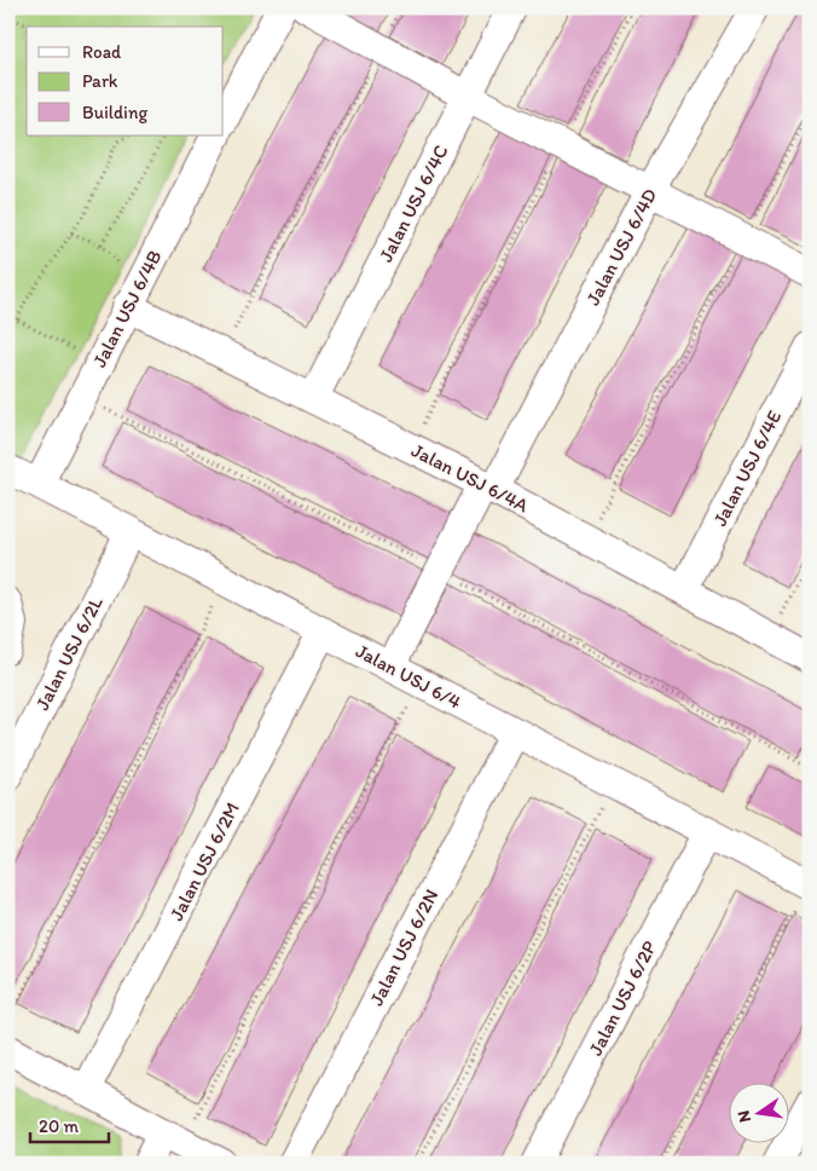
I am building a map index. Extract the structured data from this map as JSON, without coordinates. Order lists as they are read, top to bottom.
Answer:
{
  "streets": {
    "street": [
      "Jalan USJ 6/4C",
      "Jalan USJ 6/4D",
      "Jalan USJ 6/4B",
      "Jalan USJ 6/4E",
      "Jalan USJ 6/4A",
      "Jalan USJ 6/2L",
      "Jalan USJ 6/4",
      "Jalan USJ 6/2M",
      "Jalan USJ 6/2N",
      "Jalan USJ 6/2P"
    ]
  },
  "crossings": [
    ["Jalan USJ 6/4C", "Jalan USJ 6/4A"],
    ["Jalan USJ 6/4D", "Jalan USJ 6/4A"],
    ["Jalan USJ 6/4D", "Jalan USJ 6/4"],
    ["Jalan USJ 6/4B", "Jalan USJ 6/4A"],
    ["Jalan USJ 6/4B", "Jalan USJ 6/4"],
    ["Jalan USJ 6/4E", "Jalan USJ 6/4A"],
    ["Jalan USJ 6/2L", "Jalan USJ 6/4"],
    ["Jalan USJ 6/4", "Jalan USJ 6/2M"],
    ["Jalan USJ 6/4", "Jalan USJ 6/2N"],
    ["Jalan USJ 6/4", "Jalan USJ 6/2P"]
  ],
  "legend": ["Road", "Park", "Building"],
  "scale_bar": "20 m",
  "north": "left"
}
